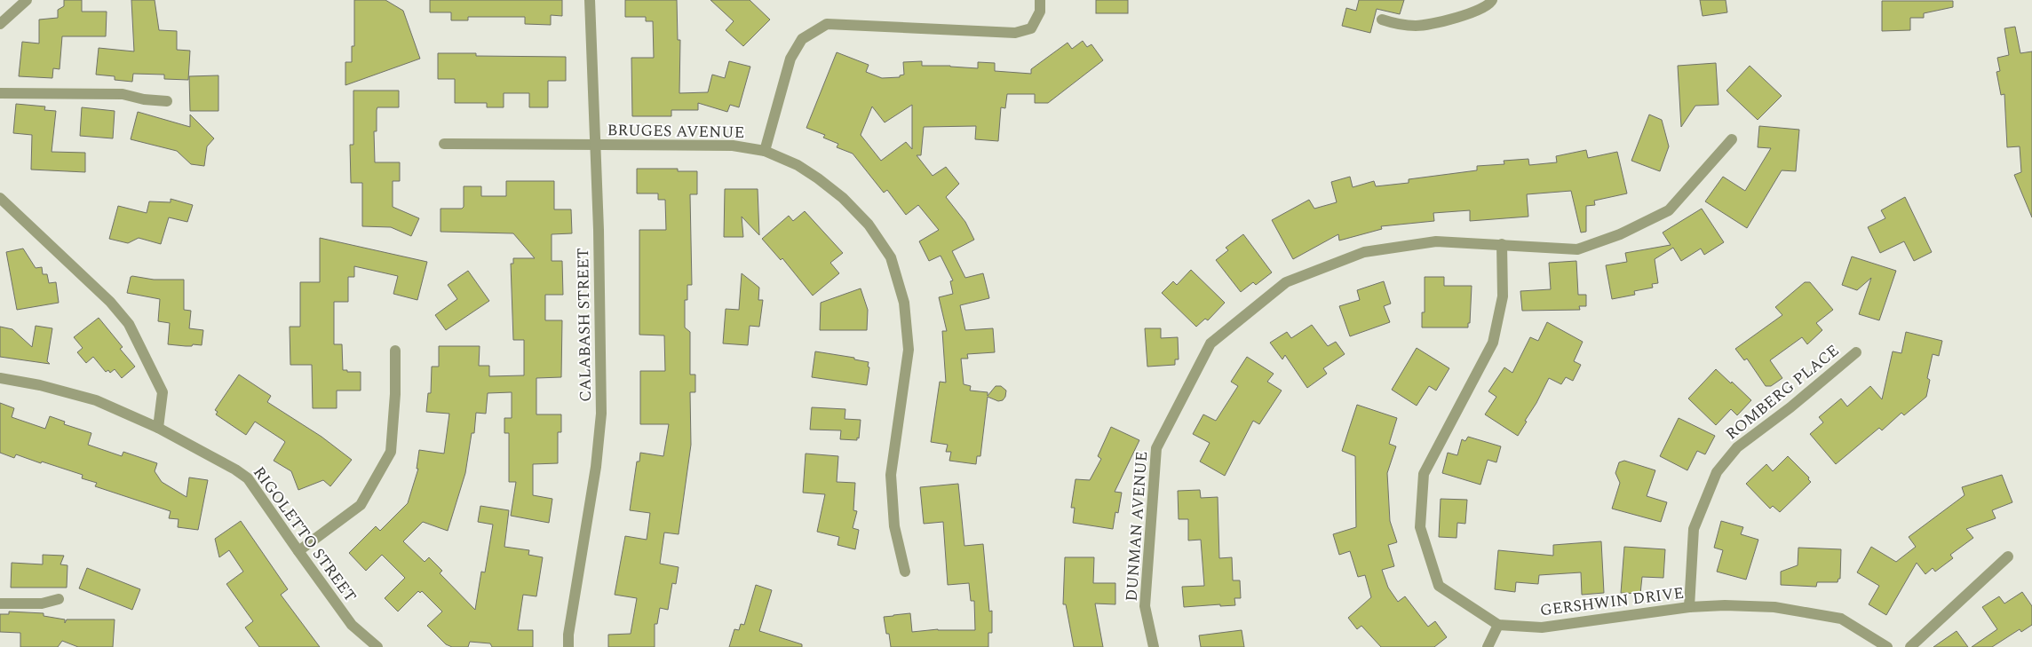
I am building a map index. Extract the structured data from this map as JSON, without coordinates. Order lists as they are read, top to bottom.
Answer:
{
  "streets": {
    "street": [
      "BRUGES AVENUE",
      "CALABASH STREET",
      "ROMBERG PLACE",
      "DUNMAN AVENUE",
      "RIGOLETTO STREET",
      "GERSHWIN DRIVE"
    ]
  },
  "crossings": [
    ["BRUGES AVENUE", "CALABASH STREET"],
    ["ROMBERG PLACE", "GERSHWIN DRIVE"],
    ["DUNMAN AVENUE", "GERSHWIN DRIVE"]
  ]
}
